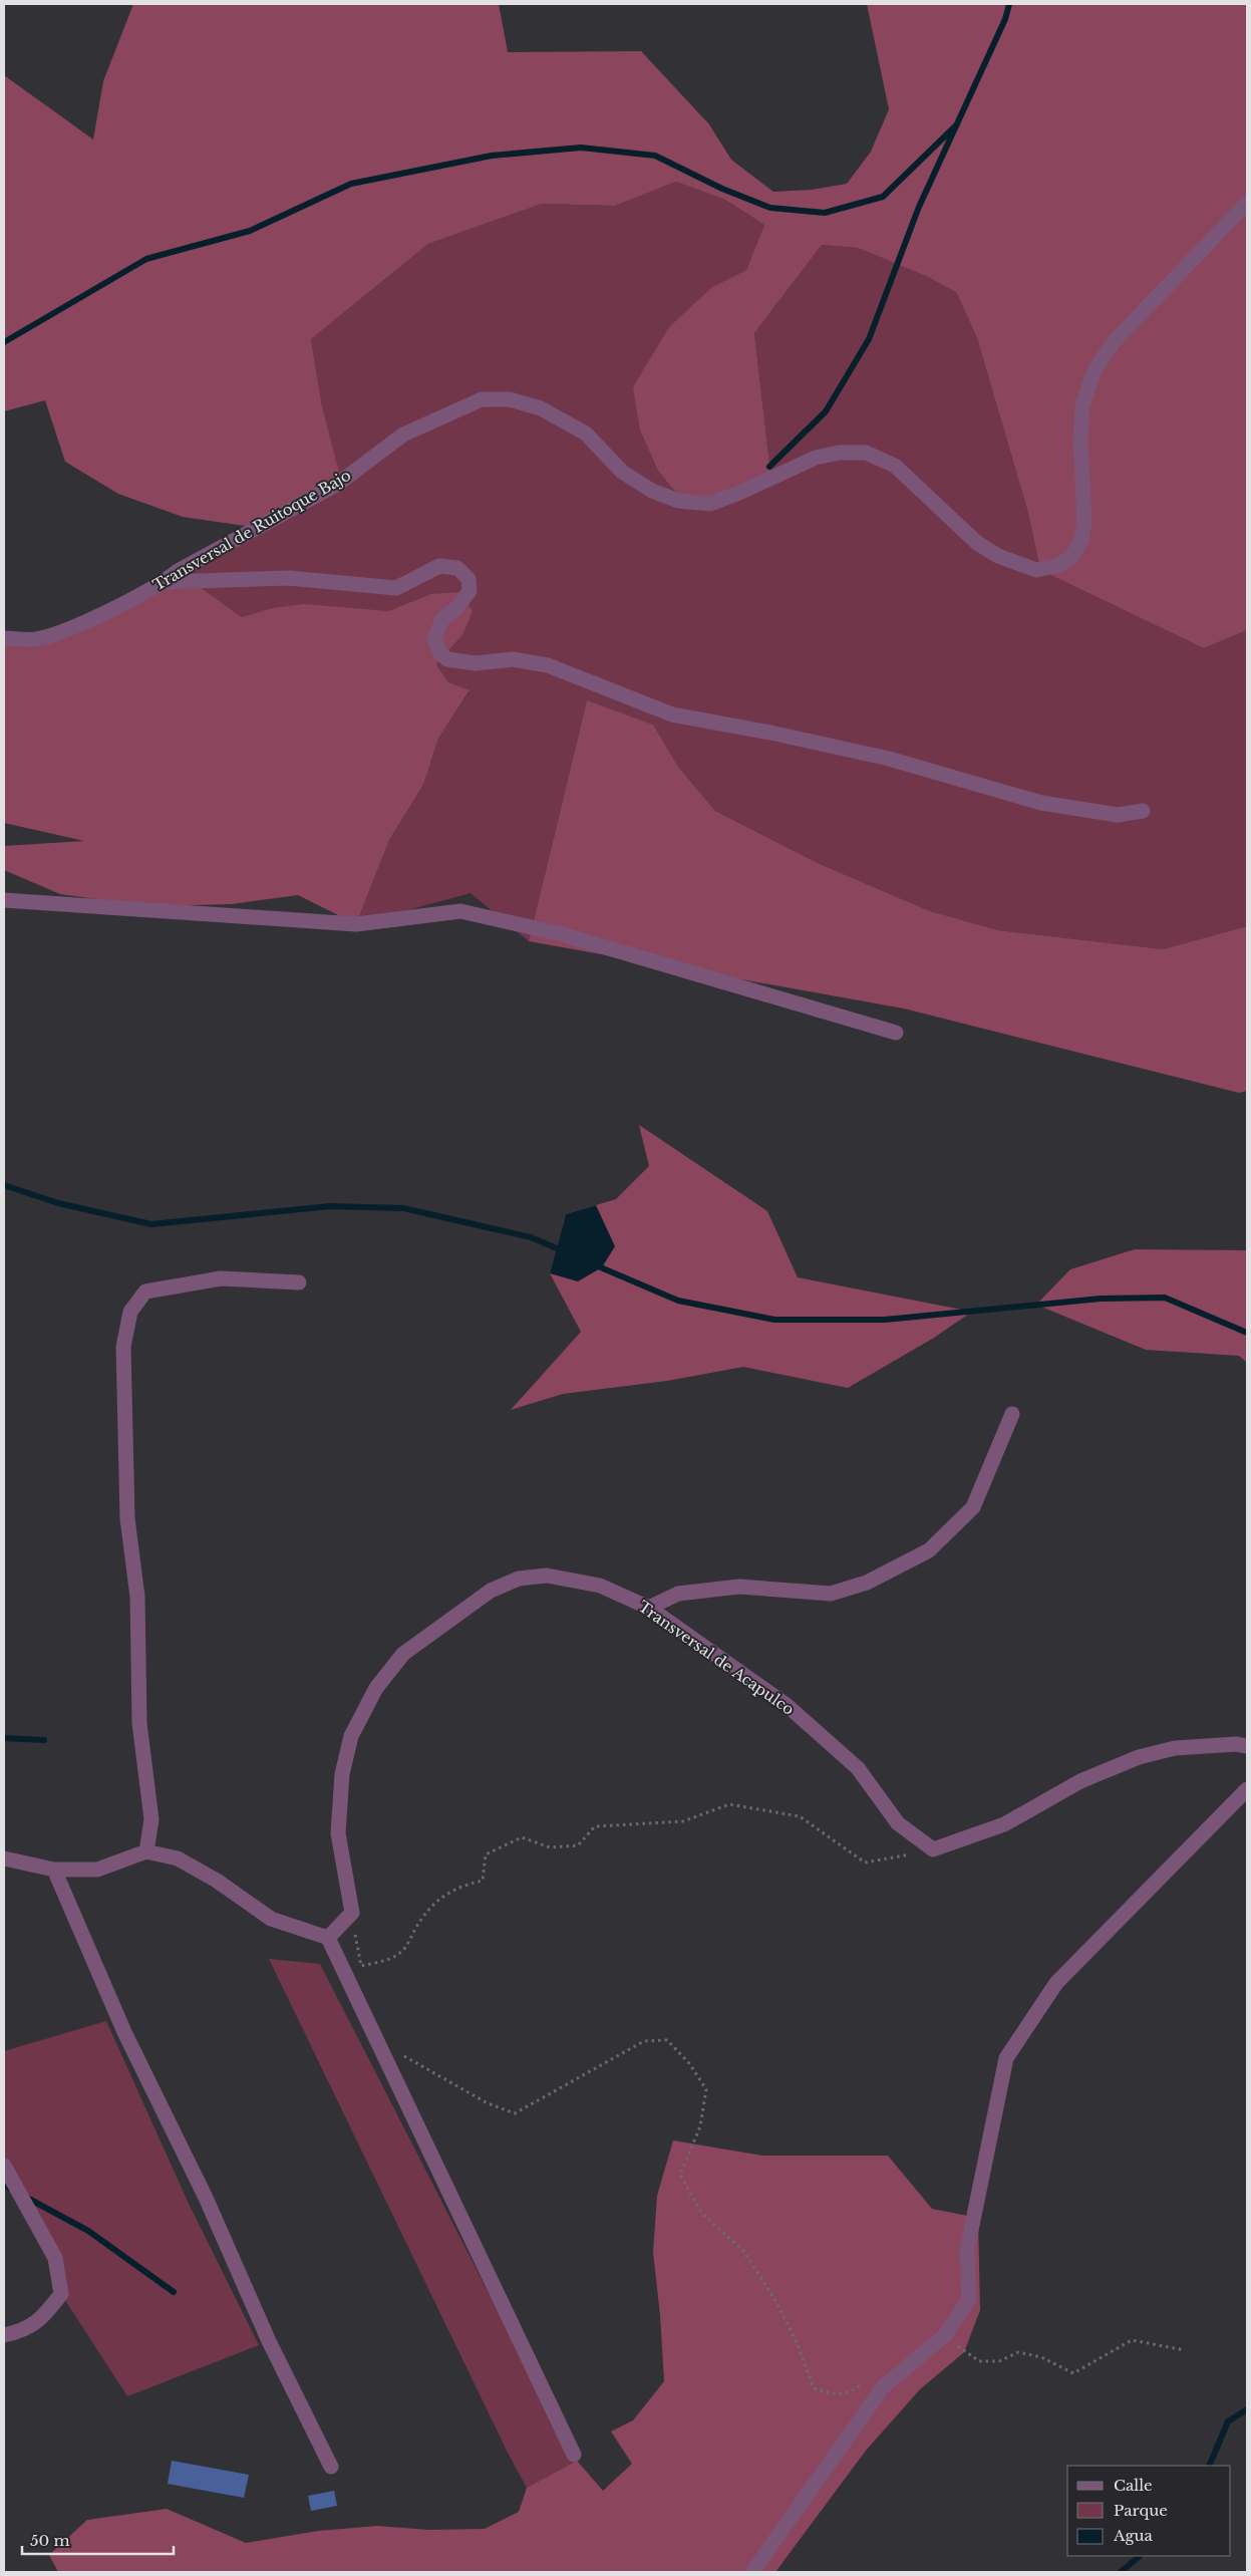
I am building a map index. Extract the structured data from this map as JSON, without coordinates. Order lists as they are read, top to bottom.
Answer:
{
  "streets": {
    "street": ["Transversal de Ruitoque Bajo", "Transversal de Acapulco"]
  },
  "legend": ["Calle", "Parque", "Agua"],
  "scale_bar": "50 m"
}
